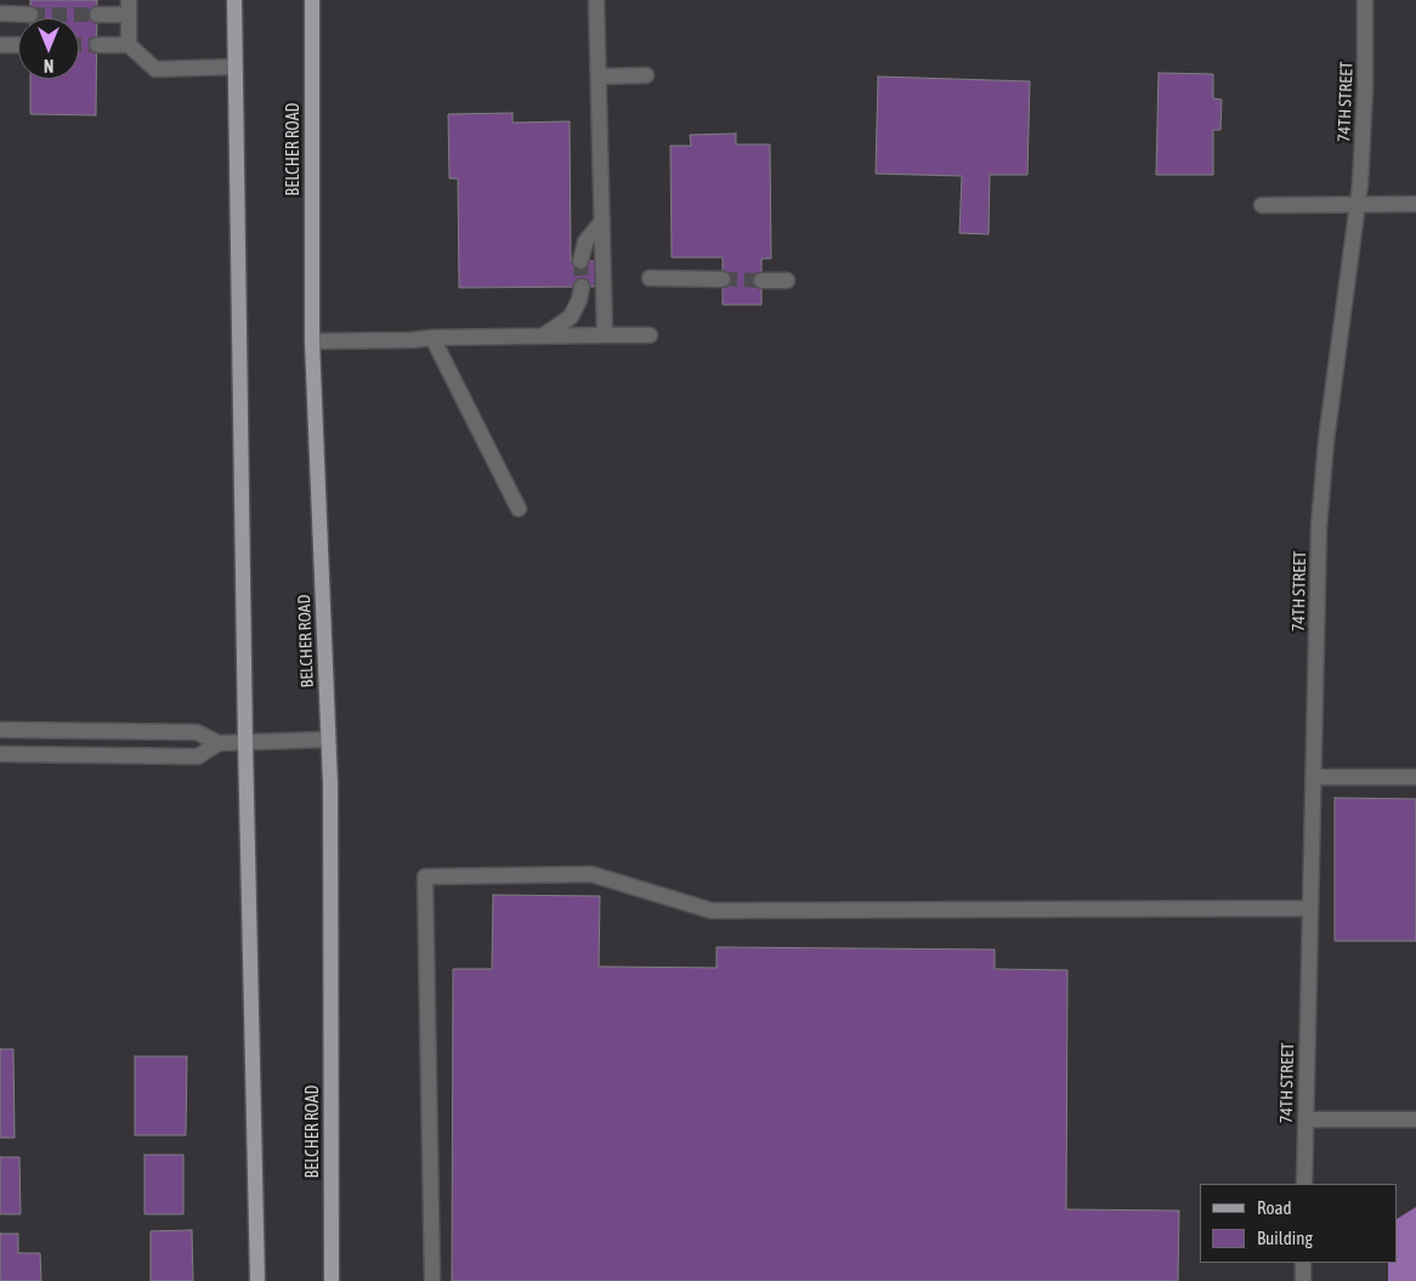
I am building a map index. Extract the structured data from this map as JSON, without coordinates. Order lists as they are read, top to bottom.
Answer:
{
  "streets": {
    "main road": ["BELCHER ROAD"],
    "street": ["74TH STREET"]
  },
  "legend": ["Road", "Building"],
  "north": "bottom"
}
